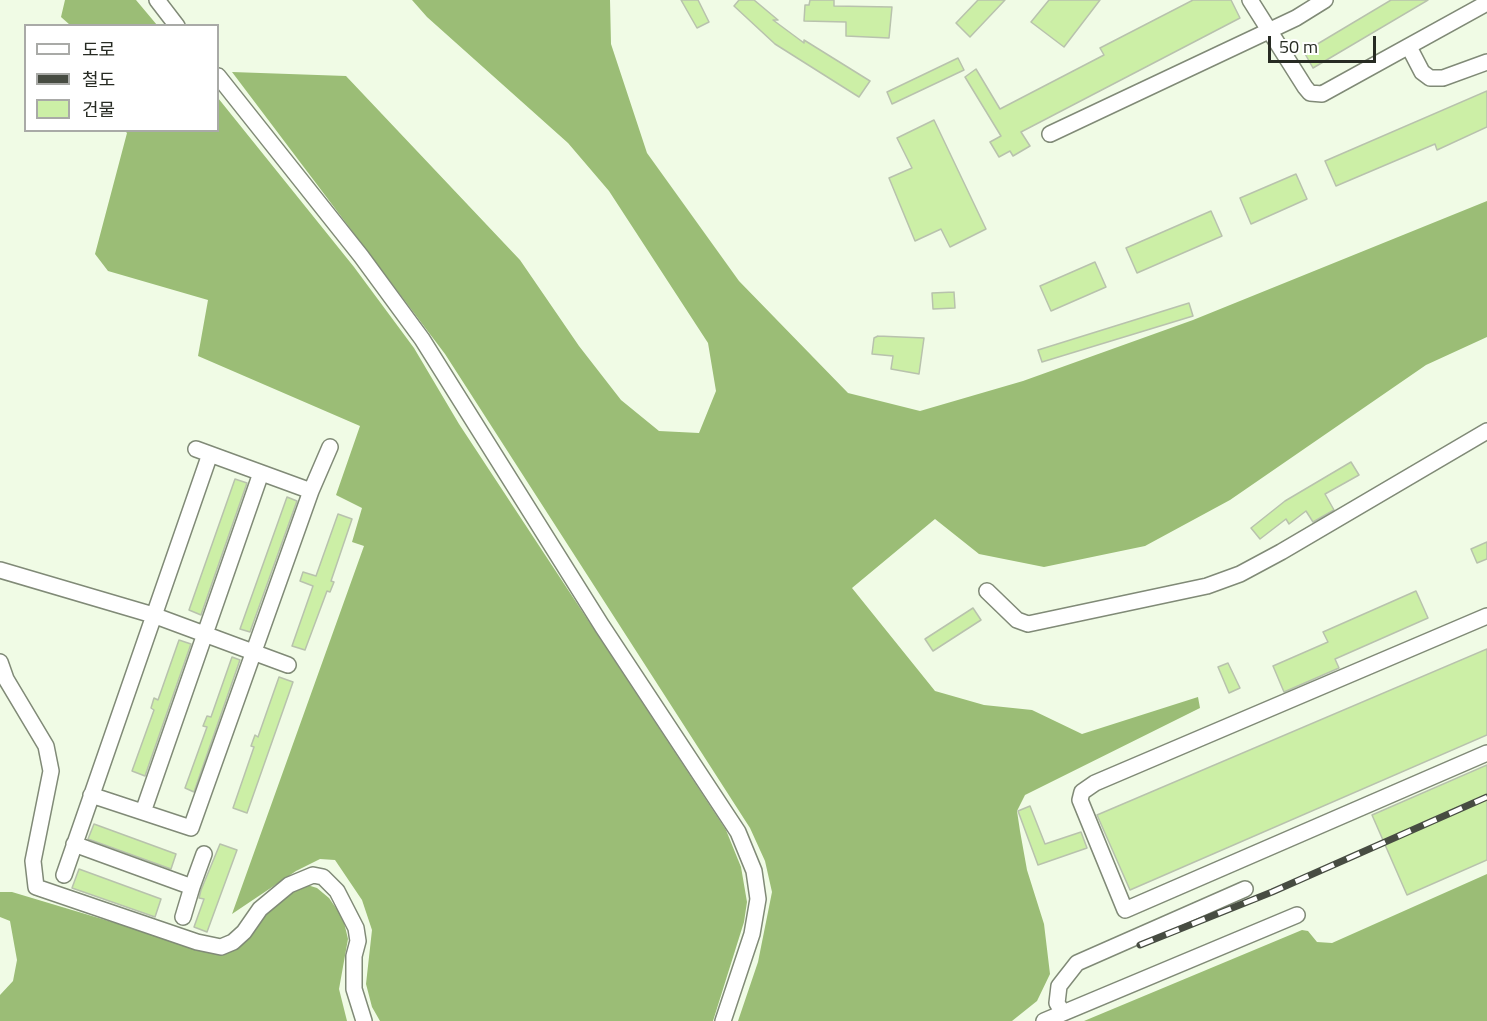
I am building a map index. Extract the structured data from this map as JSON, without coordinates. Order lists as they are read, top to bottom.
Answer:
{
  "legend": ["도로", "철도", "건물"],
  "scale_bar": "50 m"
}
